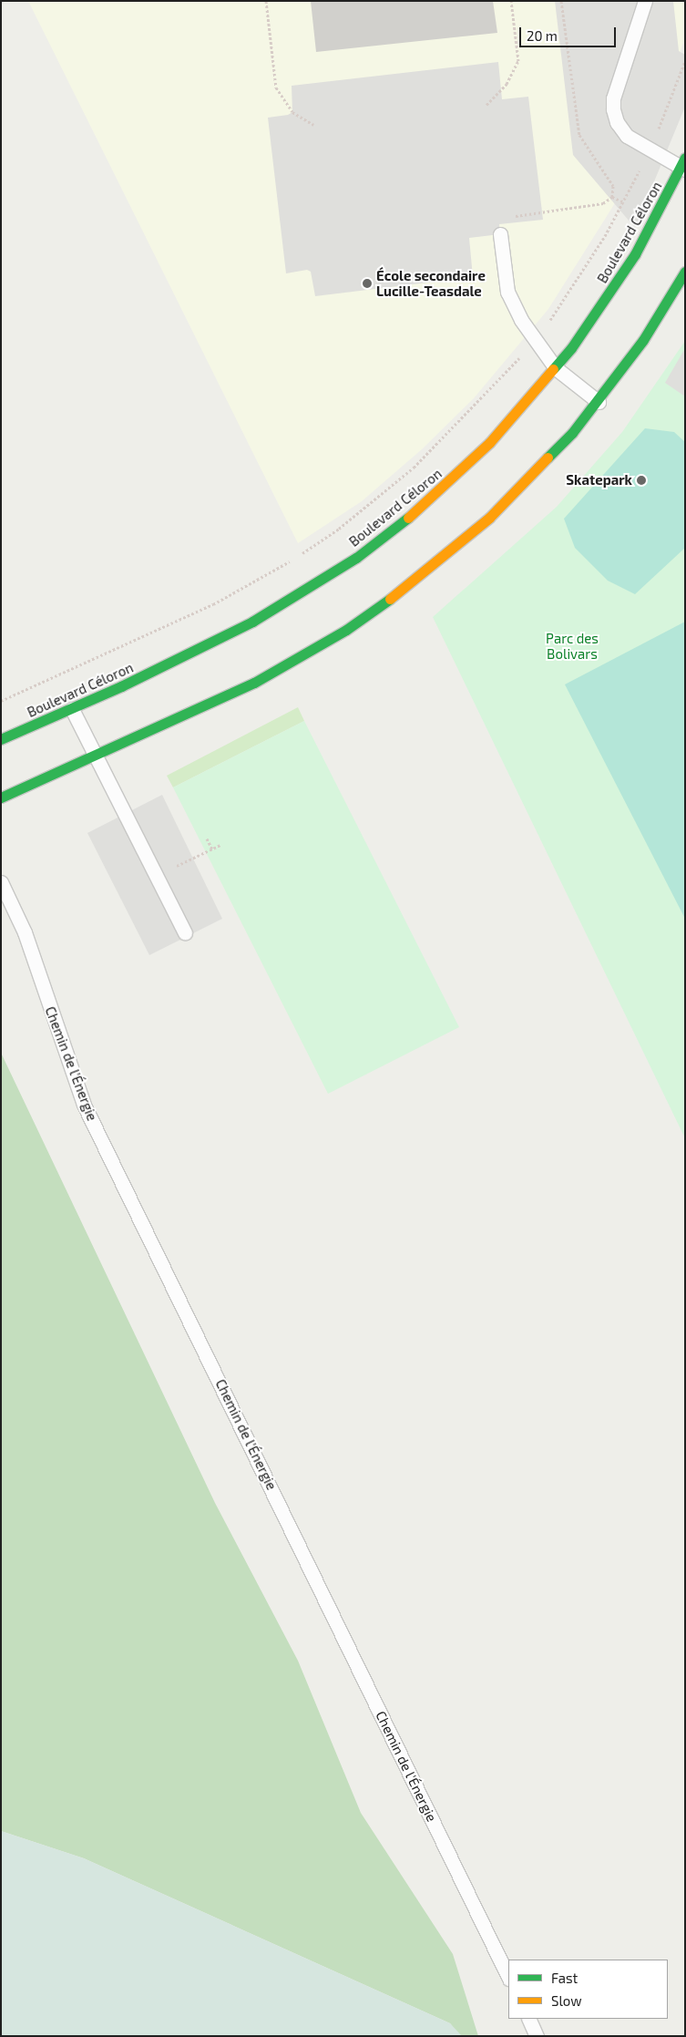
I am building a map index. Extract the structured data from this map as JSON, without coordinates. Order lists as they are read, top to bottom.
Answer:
{
  "streets": {
    "street": ["Boulevard Céloron"],
    "lane": ["Chemin de l'Énergie"]
  },
  "parks": ["Parc des Bolivars"],
  "places": ["École secondaire Lucille-Teasdale", "Skatepark"],
  "legend": ["Fast", "Slow"],
  "scale_bar": "20 m"
}
